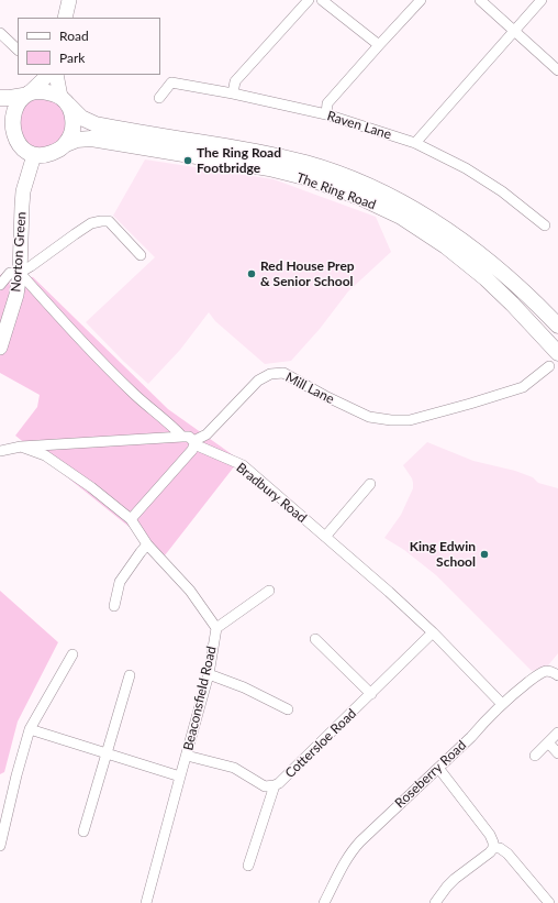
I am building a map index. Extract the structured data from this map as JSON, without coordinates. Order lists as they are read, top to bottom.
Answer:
{
  "streets": {
    "main road": ["The Ring Road", "Norton Green"],
    "street": [
      "Raven Lane",
      "Mill Lane",
      "Bradbury Road",
      "Beaconsfield Road",
      "Cottersloe Road",
      "Roseberry Road"
    ]
  },
  "crossings": [
    ["The Ring Road", "Norton Green"],
    ["Norton Green", "Bradbury Road"],
    ["Mill Lane", "Bradbury Road"],
    ["Mill Lane", "Beaconsfield Road"],
    ["Bradbury Road", "Cottersloe Road"],
    ["Bradbury Road", "Roseberry Road"],
    ["Beaconsfield Road", "Cottersloe Road"]
  ],
  "places": ["The Ring Road Footbridge", "Red House Prep & Senior School", "King Edwin School"],
  "legend": ["Road", "Park"]
}
